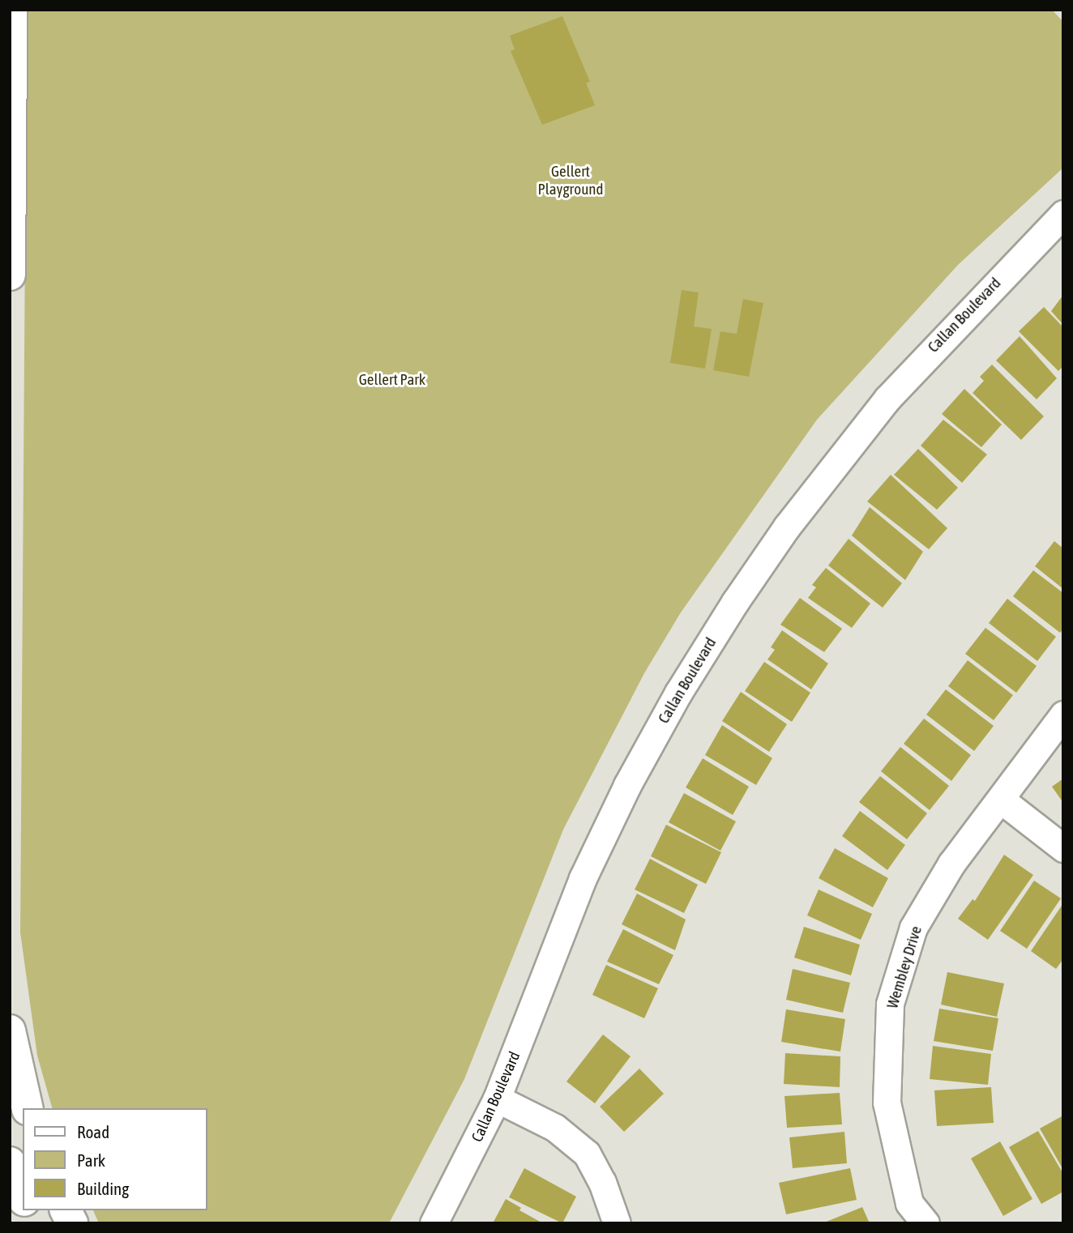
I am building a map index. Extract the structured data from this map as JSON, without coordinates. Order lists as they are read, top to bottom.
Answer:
{
  "streets": {
    "street": ["Callan Boulevard", "Wembley Drive"]
  },
  "parks": ["Gellert Playground", "Gellert Park"],
  "legend": ["Road", "Park", "Building"]
}
